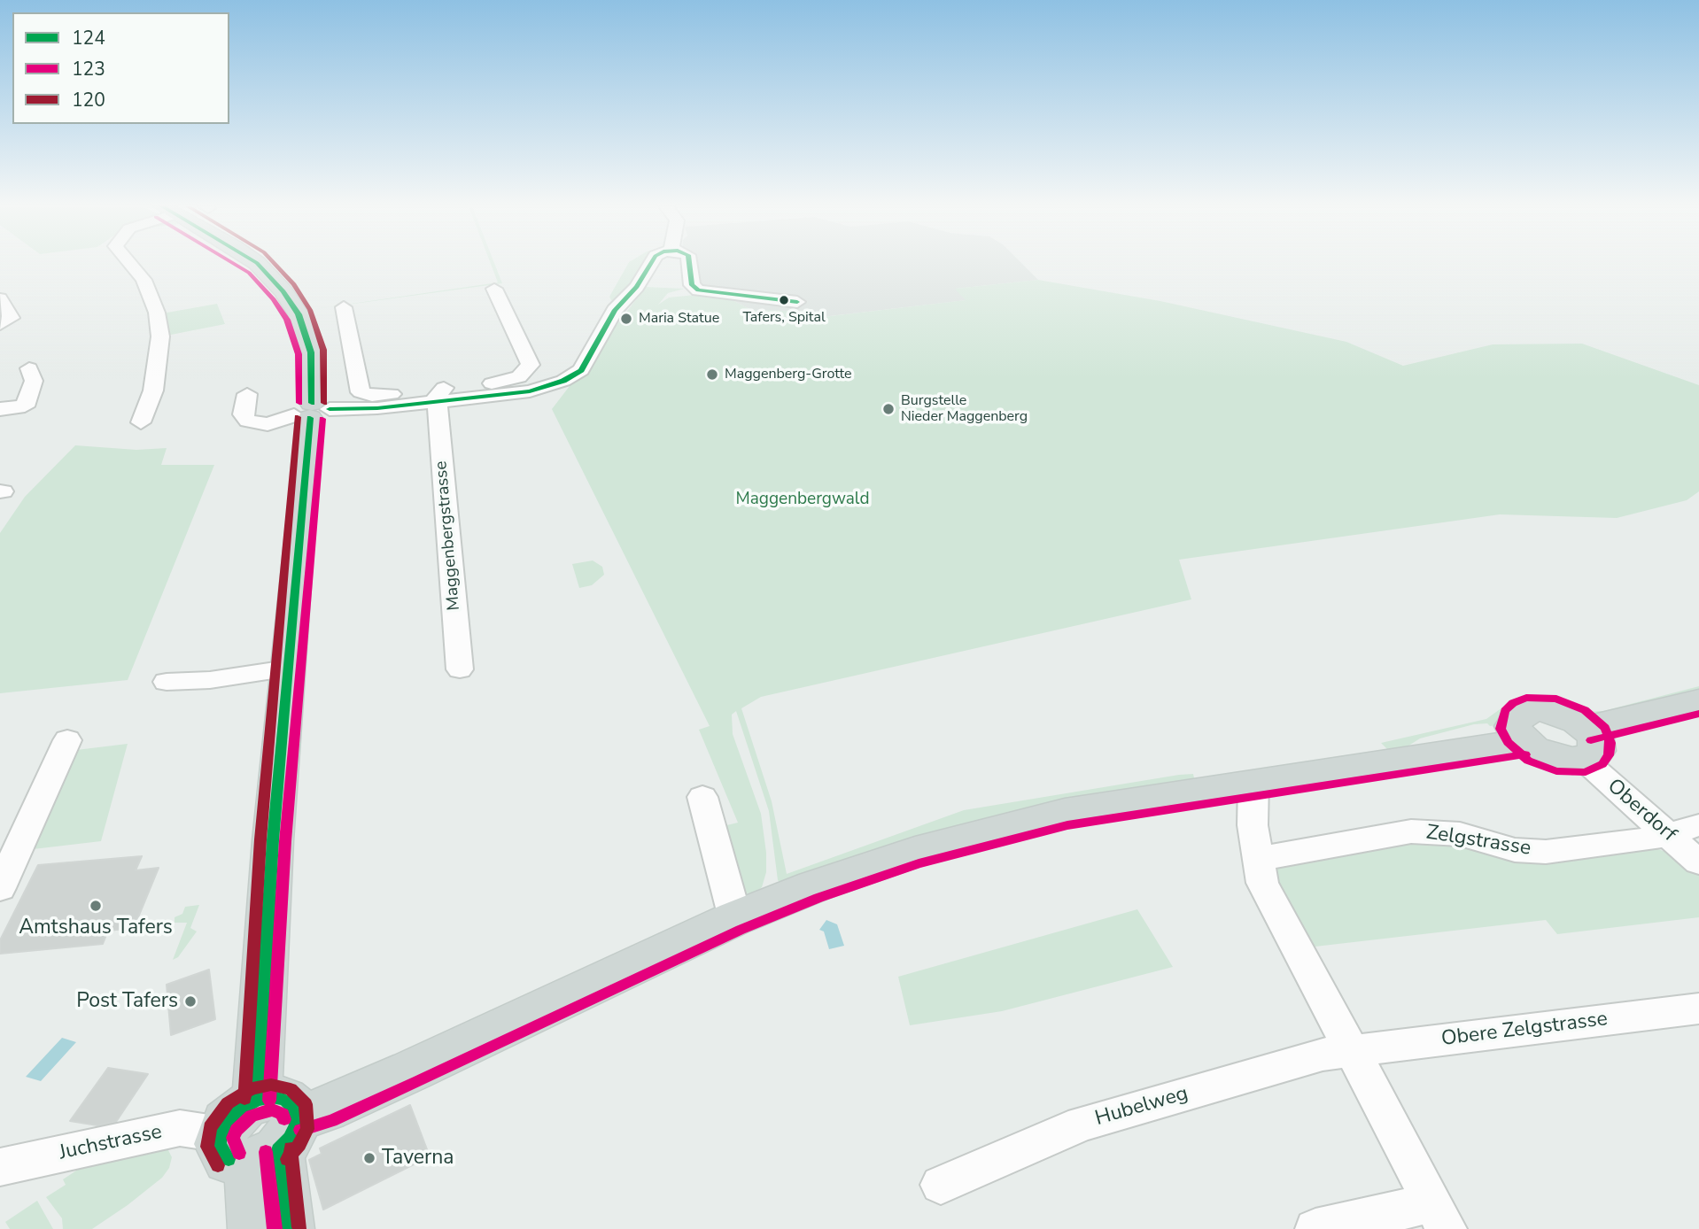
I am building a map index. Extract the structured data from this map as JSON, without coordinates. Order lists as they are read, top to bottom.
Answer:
{
  "streets": {
    "street": [
      "Maggenbergstrasse",
      "Oberdorf",
      "Zelgstrasse",
      "Obere Zelgstrasse",
      "Hubelweg",
      "Juchstrasse"
    ]
  },
  "crossings": [
    ["Oberdorf", "Zelgstrasse"],
    ["Obere Zelgstrasse", "Hubelweg"]
  ],
  "parks": ["Maggenbergwald"],
  "places": [
    "Tafers, Spital",
    "Maria Statue",
    "Maggenberg-Grotte",
    "Burgstelle Nieder Maggenberg",
    "Amtshaus Tafers",
    "Post Tafers",
    "Taverna"
  ],
  "lines": ["transit line 124", "transit line 123", "transit line 120"],
  "legend": ["124", "123", "120"]
}
